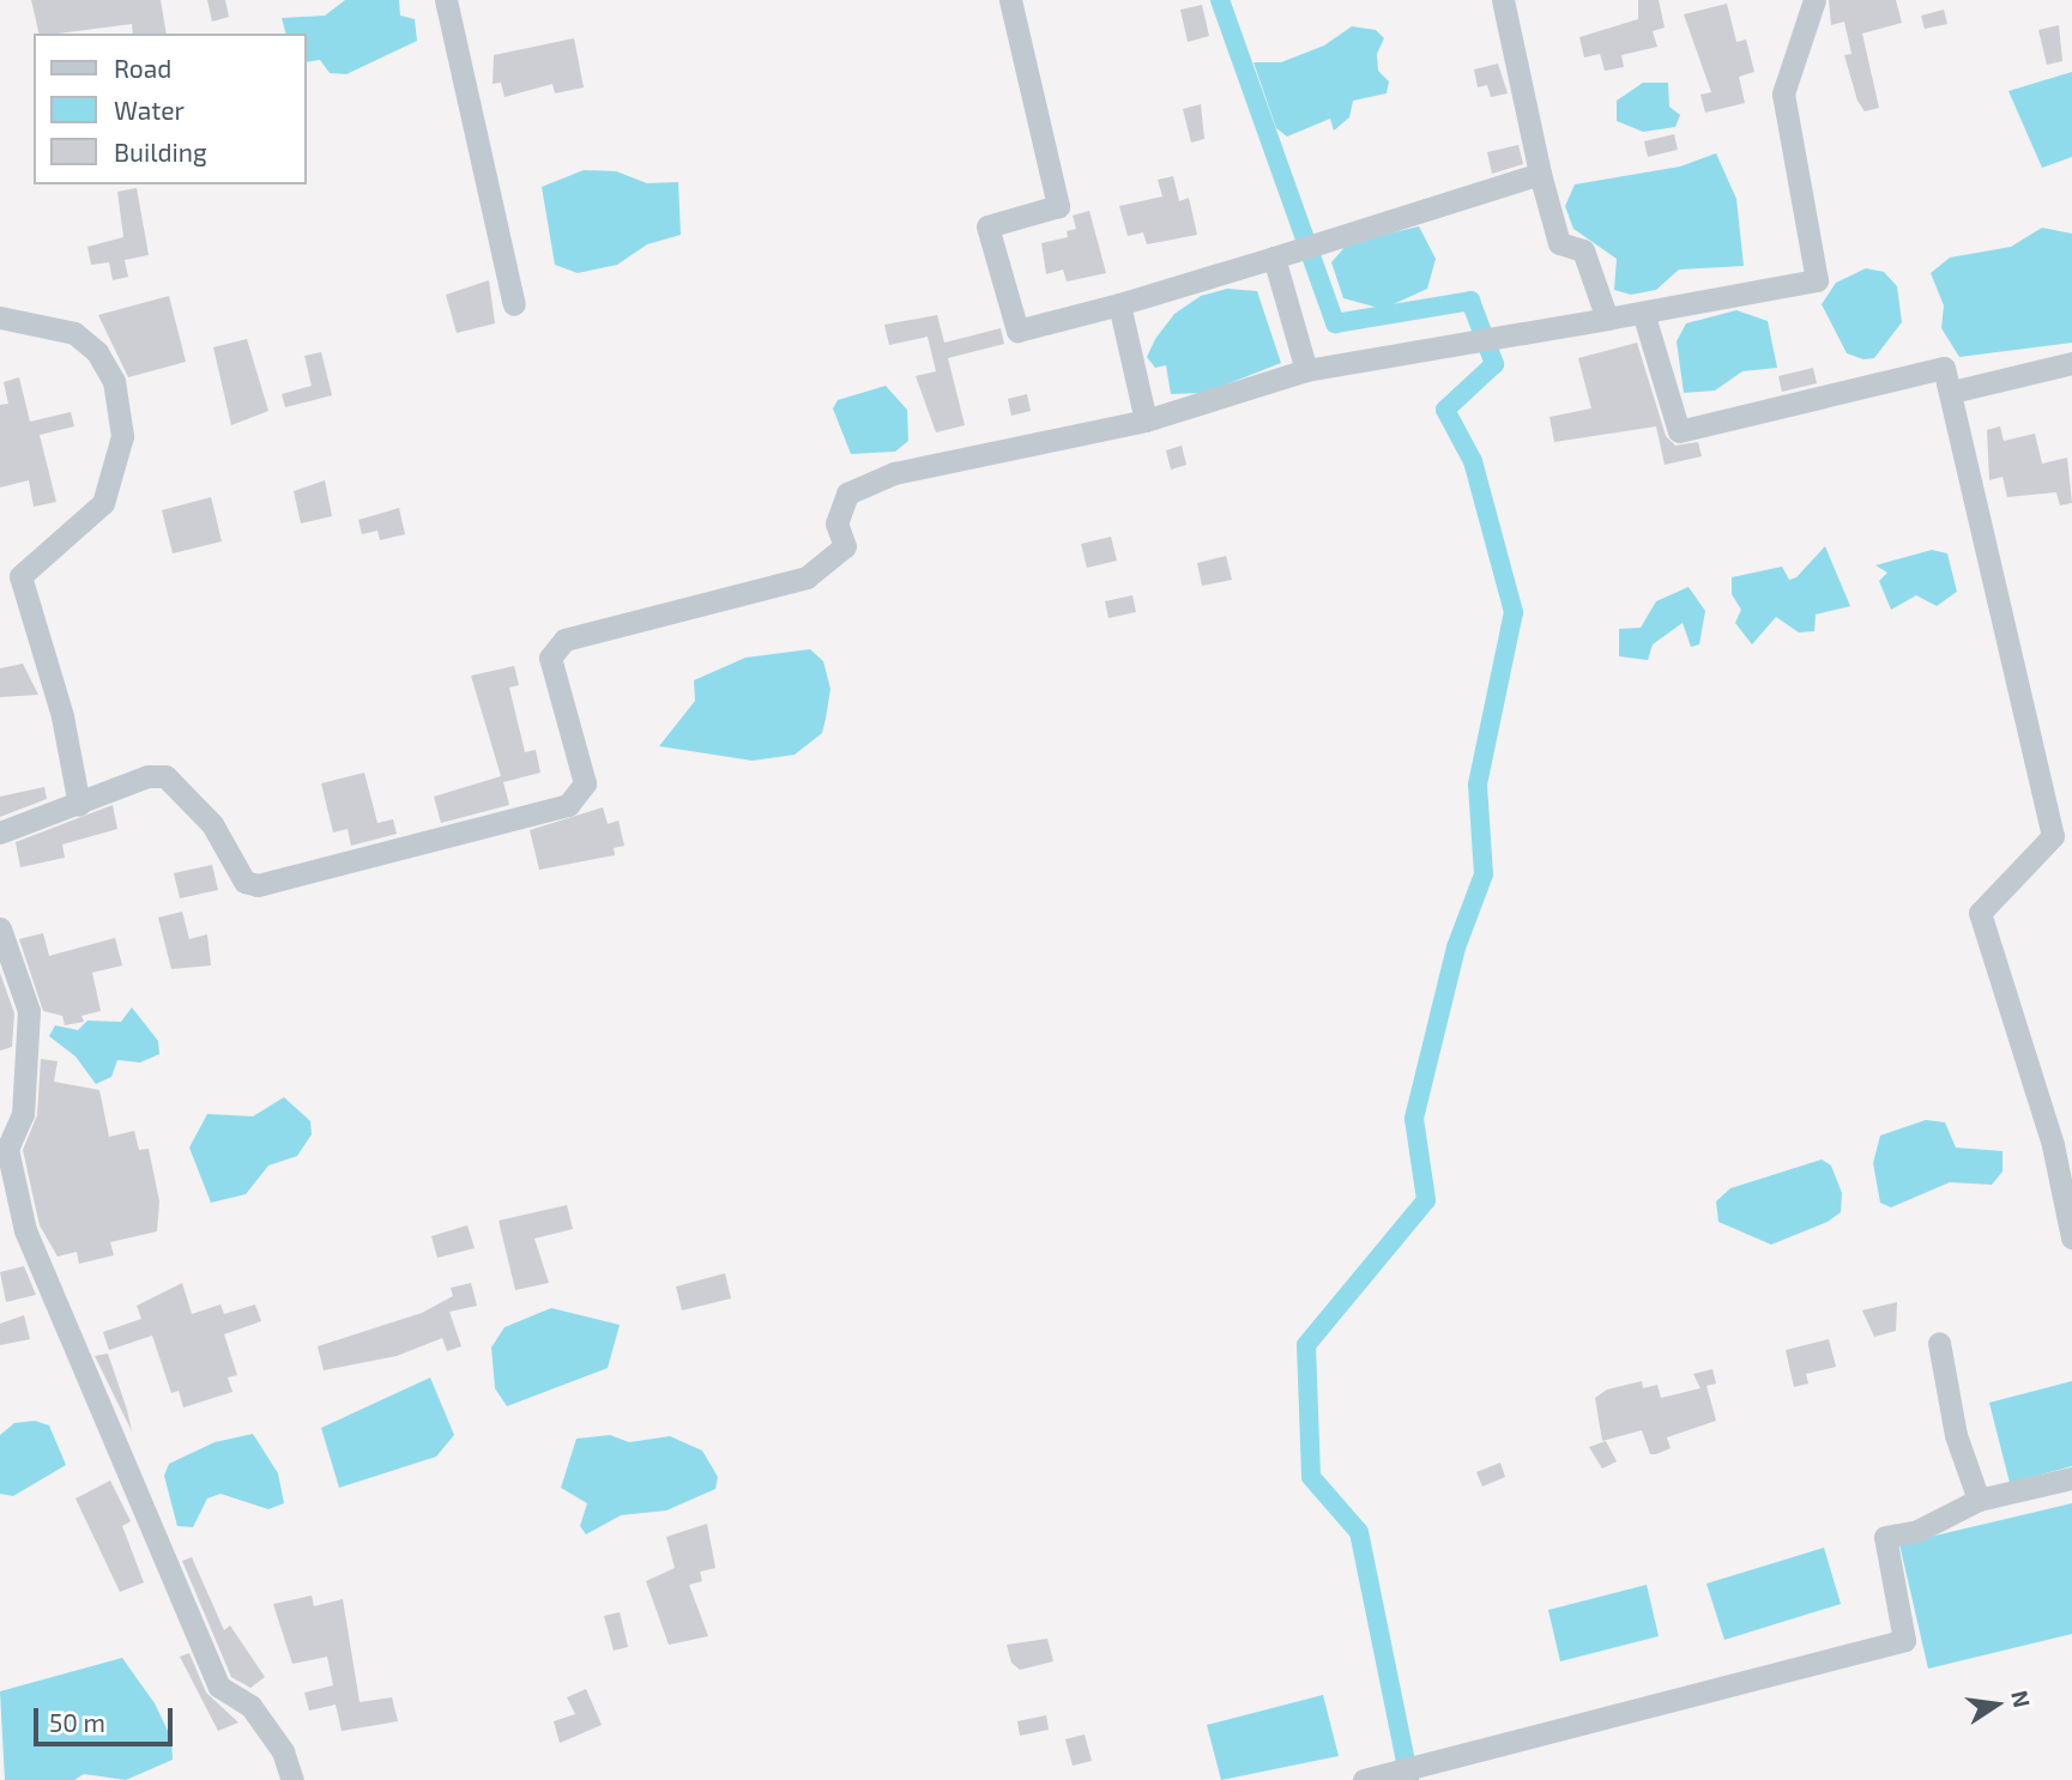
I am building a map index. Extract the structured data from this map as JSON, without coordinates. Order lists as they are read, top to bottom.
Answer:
{
  "legend": ["Road", "Water", "Building"],
  "scale_bar": "50 m",
  "north": "right"
}
